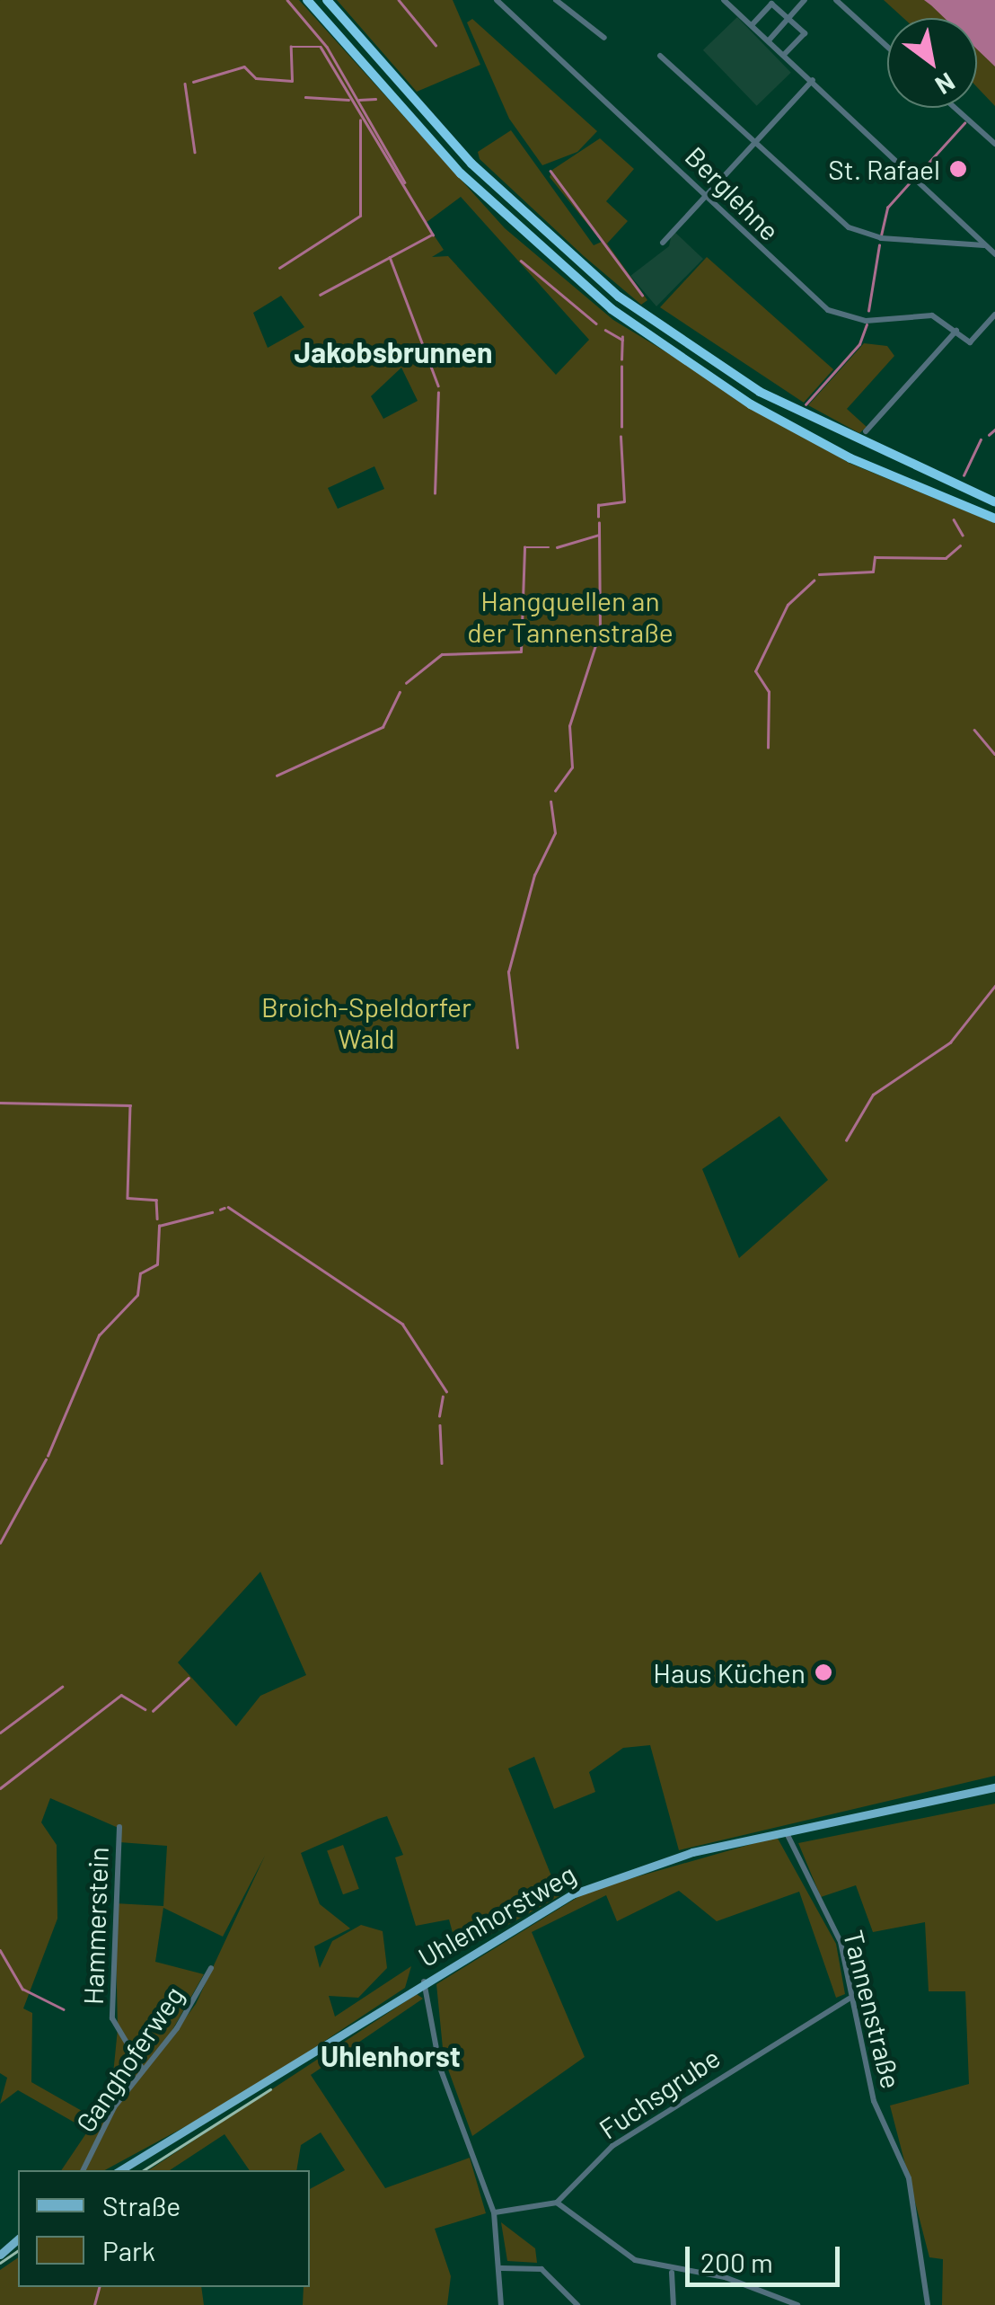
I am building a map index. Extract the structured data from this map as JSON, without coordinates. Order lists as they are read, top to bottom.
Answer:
{
  "streets": {
    "main road": ["Uhlenhorstweg"],
    "street": [
      "Berglehne",
      "Hammerstein",
      "Tannenstraße",
      "Ganghoferweg",
      "Fuchsgrube"
    ]
  },
  "crossings": [
    ["Uhlenhorstweg", "Tannenstraße"],
    ["Hammerstein", "Ganghoferweg"],
    ["Tannenstraße", "Fuchsgrube"]
  ],
  "districts": ["Jakobsbrunnen", "Uhlenhorst"],
  "parks": ["Hangquellen an der Tannenstraße", "Broich-Speldorfer Wald"],
  "places": ["St. Rafael", "Haus Küchen"],
  "legend": ["Straße", "Park"],
  "scale_bar": "200 m",
  "north": "bottom right"
}
